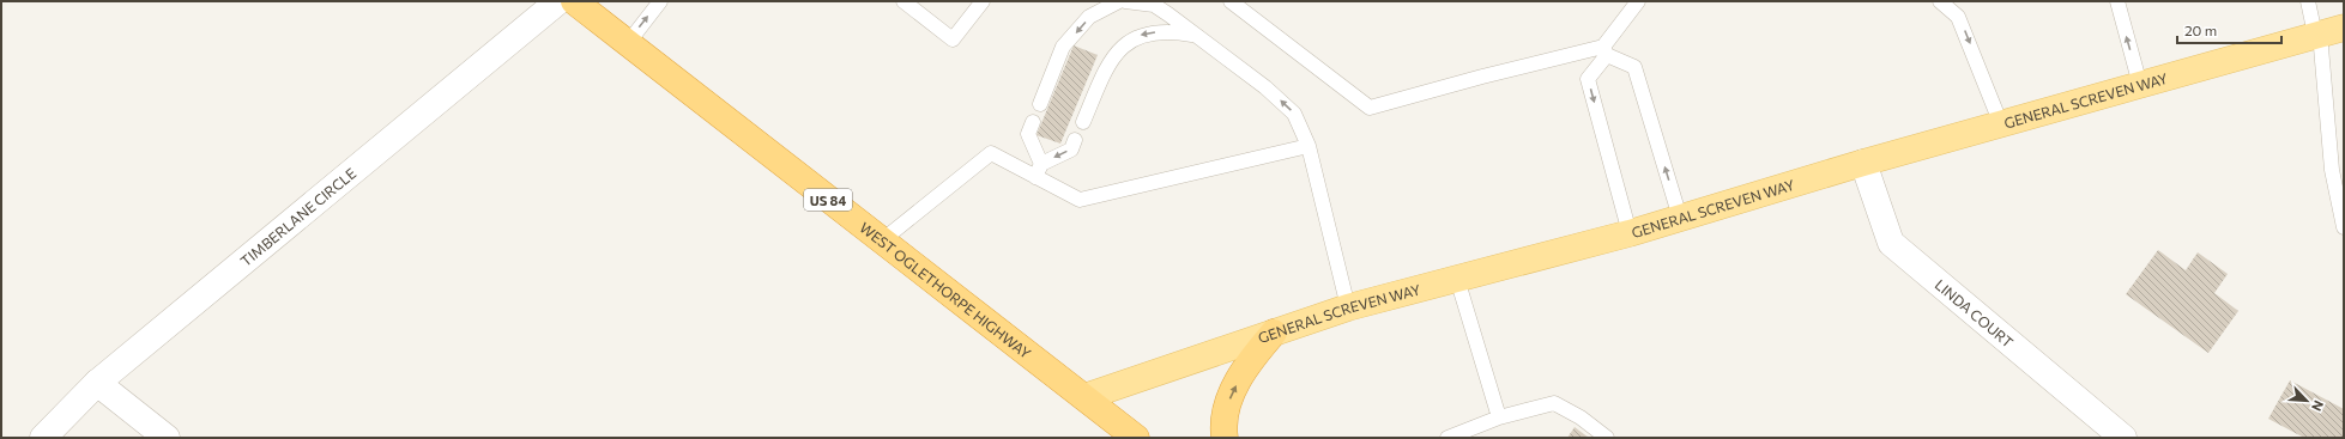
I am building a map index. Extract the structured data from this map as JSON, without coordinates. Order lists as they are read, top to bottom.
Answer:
{
  "streets": {
    "highway": ["US 84", "WEST OGLETHORPE HIGHWAY"],
    "main road": ["GENERAL SCREVEN WAY"],
    "street": ["TIMBERLANE CIRCLE", "LINDA COURT"]
  },
  "crossings": [
    ["GENERAL SCREVEN WAY", "WEST OGLETHORPE HIGHWAY"],
    ["GENERAL SCREVEN WAY", "LINDA COURT"]
  ],
  "scale_bar": "20 m",
  "north": "bottom right"
}
